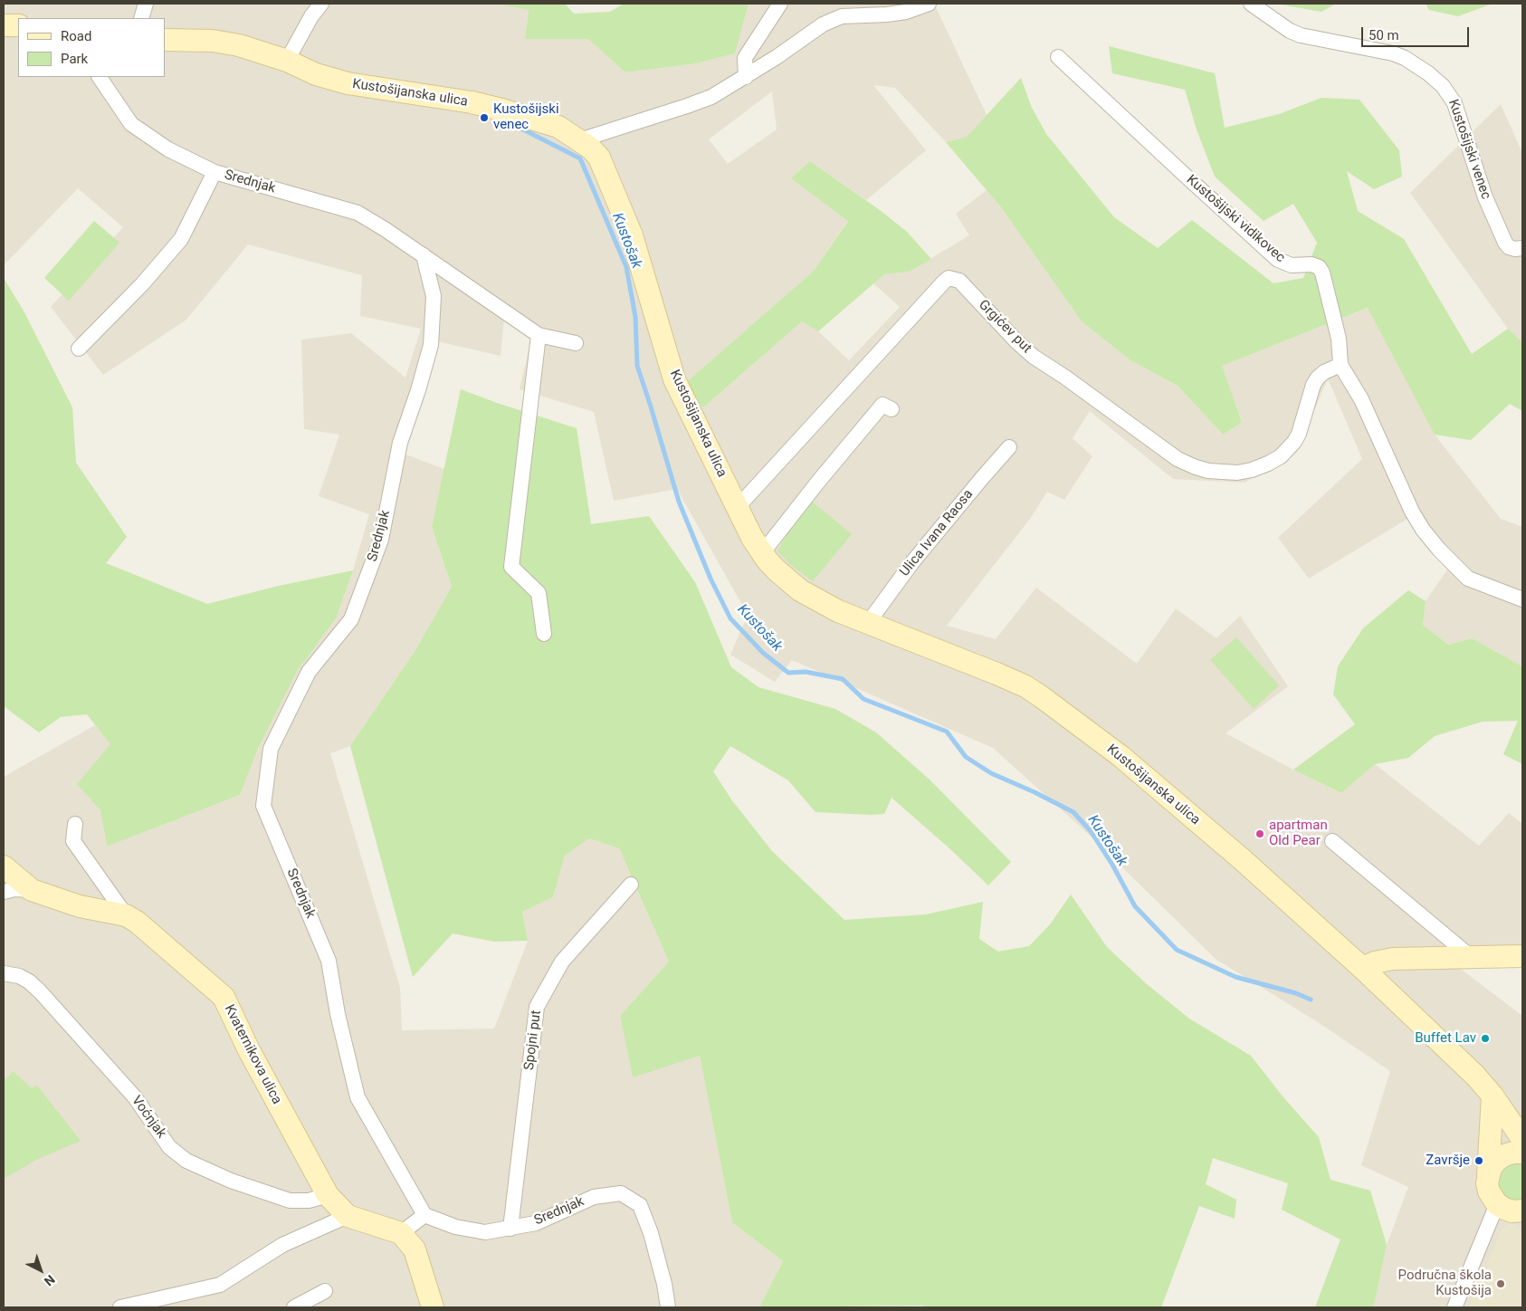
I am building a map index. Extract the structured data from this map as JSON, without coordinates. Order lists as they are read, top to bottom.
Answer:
{
  "streets": {
    "street": [
      "Kustošijanska ulica",
      "Kustošijski venec",
      "Srednjak",
      "Kustošijski vidikovec",
      "Grgićev put",
      "Ulica Ivana Raosa",
      "Spojni put",
      "Kvaternikova ulica",
      "Voćnjak"
    ]
  },
  "crossings": [
    ["Kustošijanska ulica", "Grgićev put"],
    ["Kustošijanska ulica", "Ulica Ivana Raosa"],
    ["Srednjak", "Spojni put"],
    ["Kustošijski vidikovec", "Grgićev put"],
    ["Kvaternikova ulica", "Voćnjak"]
  ],
  "water": ["Kustošak"],
  "places": [
    "Kustošijski venec",
    "apartman Old Pear",
    "Buffet Lav",
    "Završje",
    "Područna škola Kustošija"
  ],
  "legend": ["Road", "Park"],
  "scale_bar": "50 m",
  "north": "bottom right"
}
